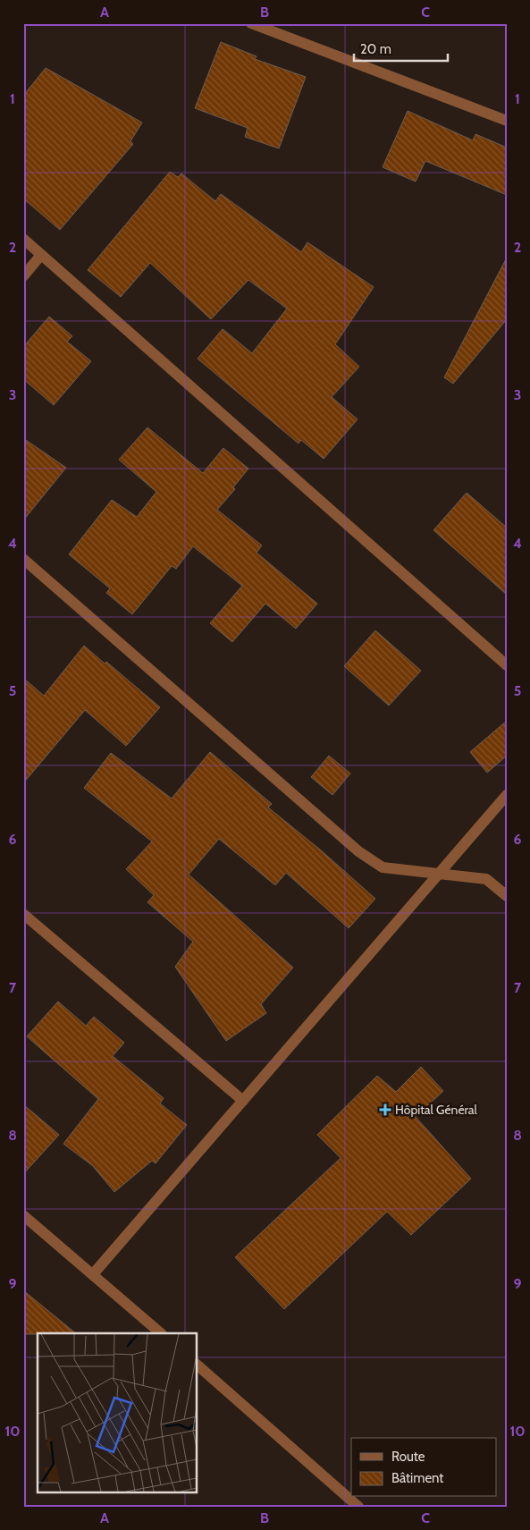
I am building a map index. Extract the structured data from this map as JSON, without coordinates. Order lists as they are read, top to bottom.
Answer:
{
  "places": {
    "health": ["Hôpital Général"]
  },
  "legend": ["Route", "Bâtiment"],
  "scale_bar": "20 m",
  "grid": {
    "columns": ["A", "B", "C"],
    "rows": [
      "1",
      "2",
      "3",
      "4",
      "5",
      "6",
      "7",
      "8",
      "9",
      "10"
    ]
  }
}
